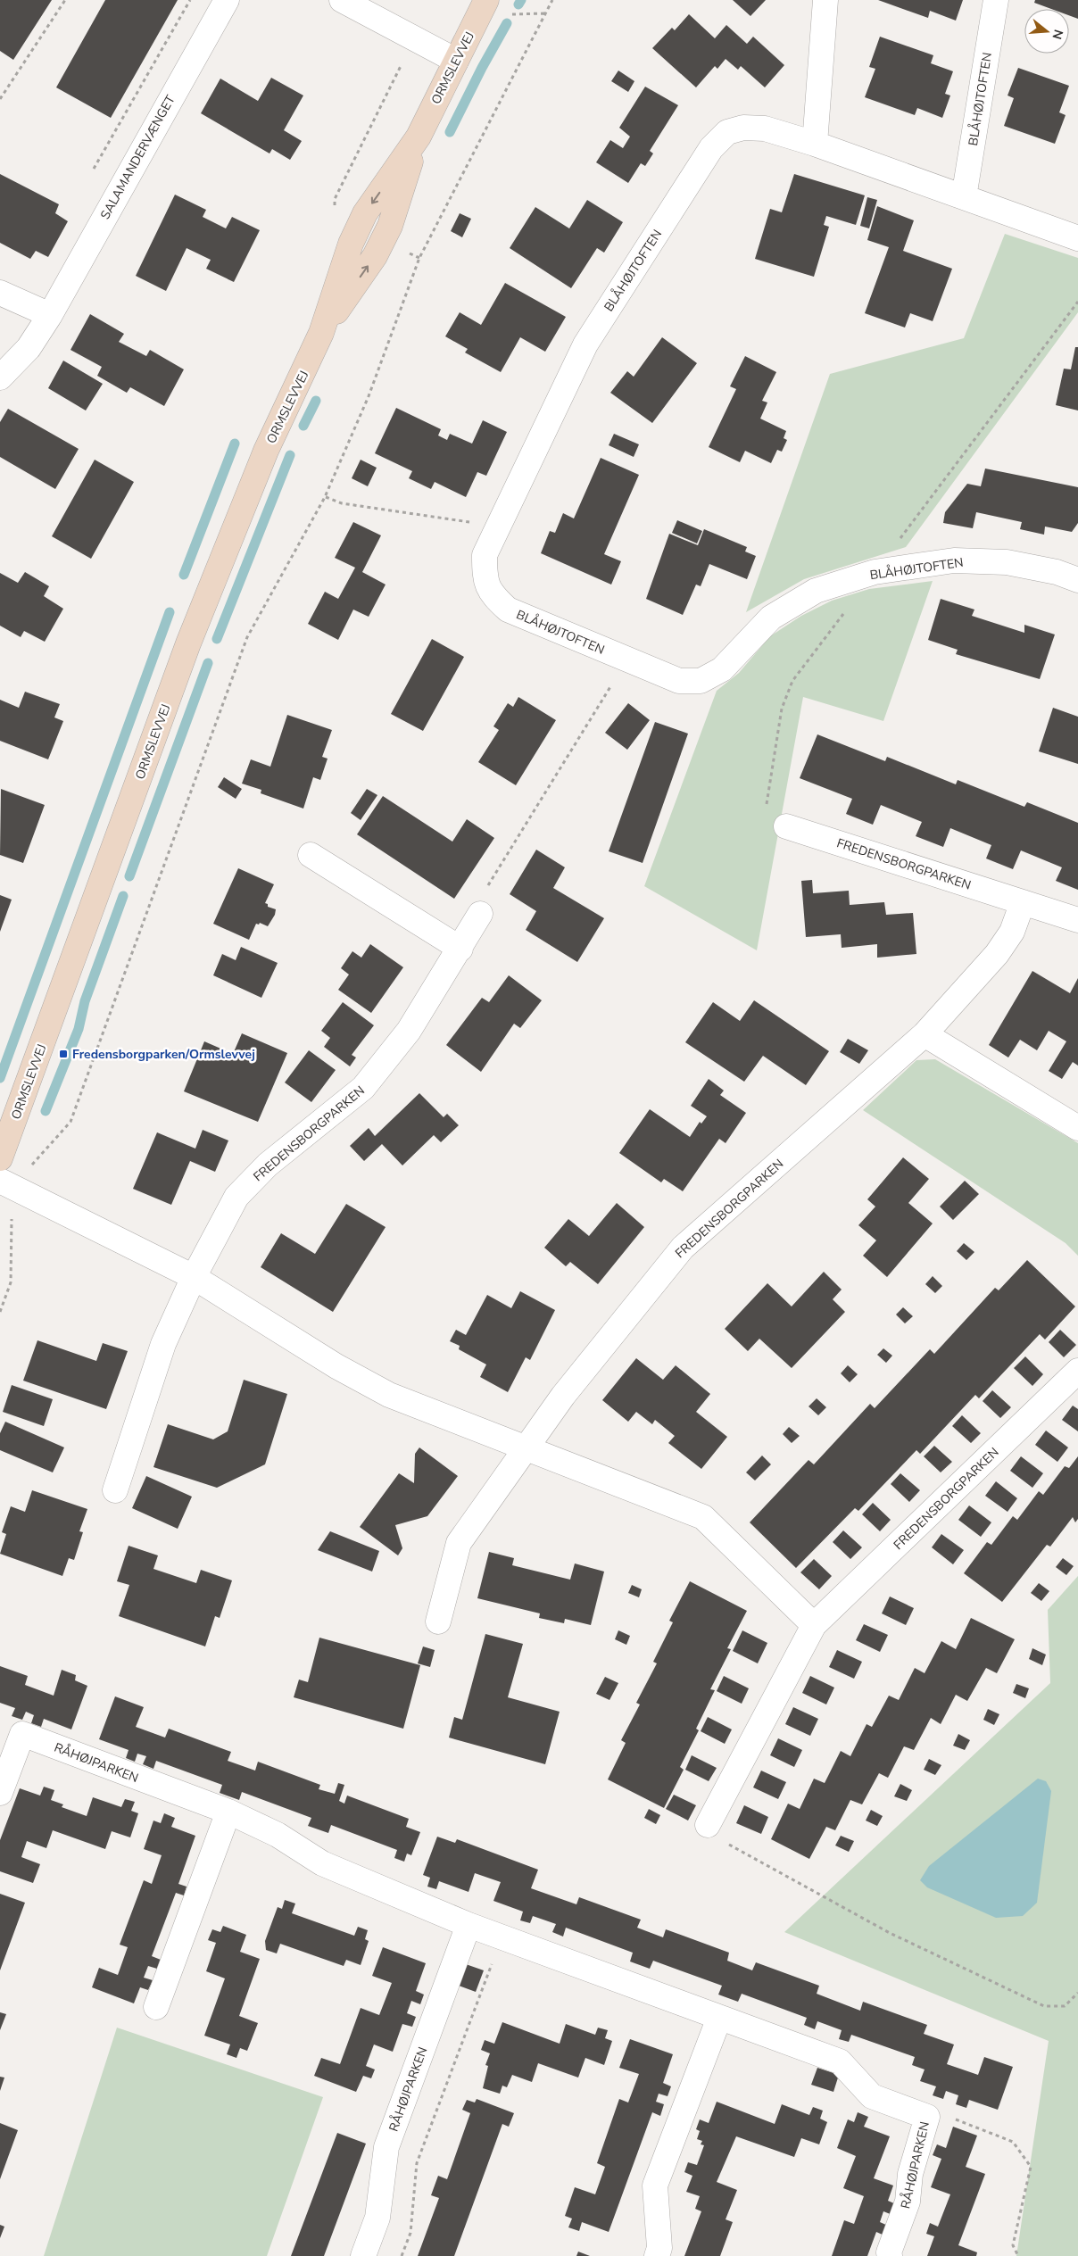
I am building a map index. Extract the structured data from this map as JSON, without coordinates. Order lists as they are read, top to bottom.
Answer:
{
  "streets": {
    "street": [
      "ORMSLEVVEJ",
      "BLÅHØJTOFTEN",
      "SALAMANDERVÆNGET",
      "FREDENSBORGPARKEN",
      "RÅHØJPARKEN"
    ]
  },
  "places": {
    "transit": ["Fredensborgparken/Ormslevvej"]
  },
  "north": "right"
}
